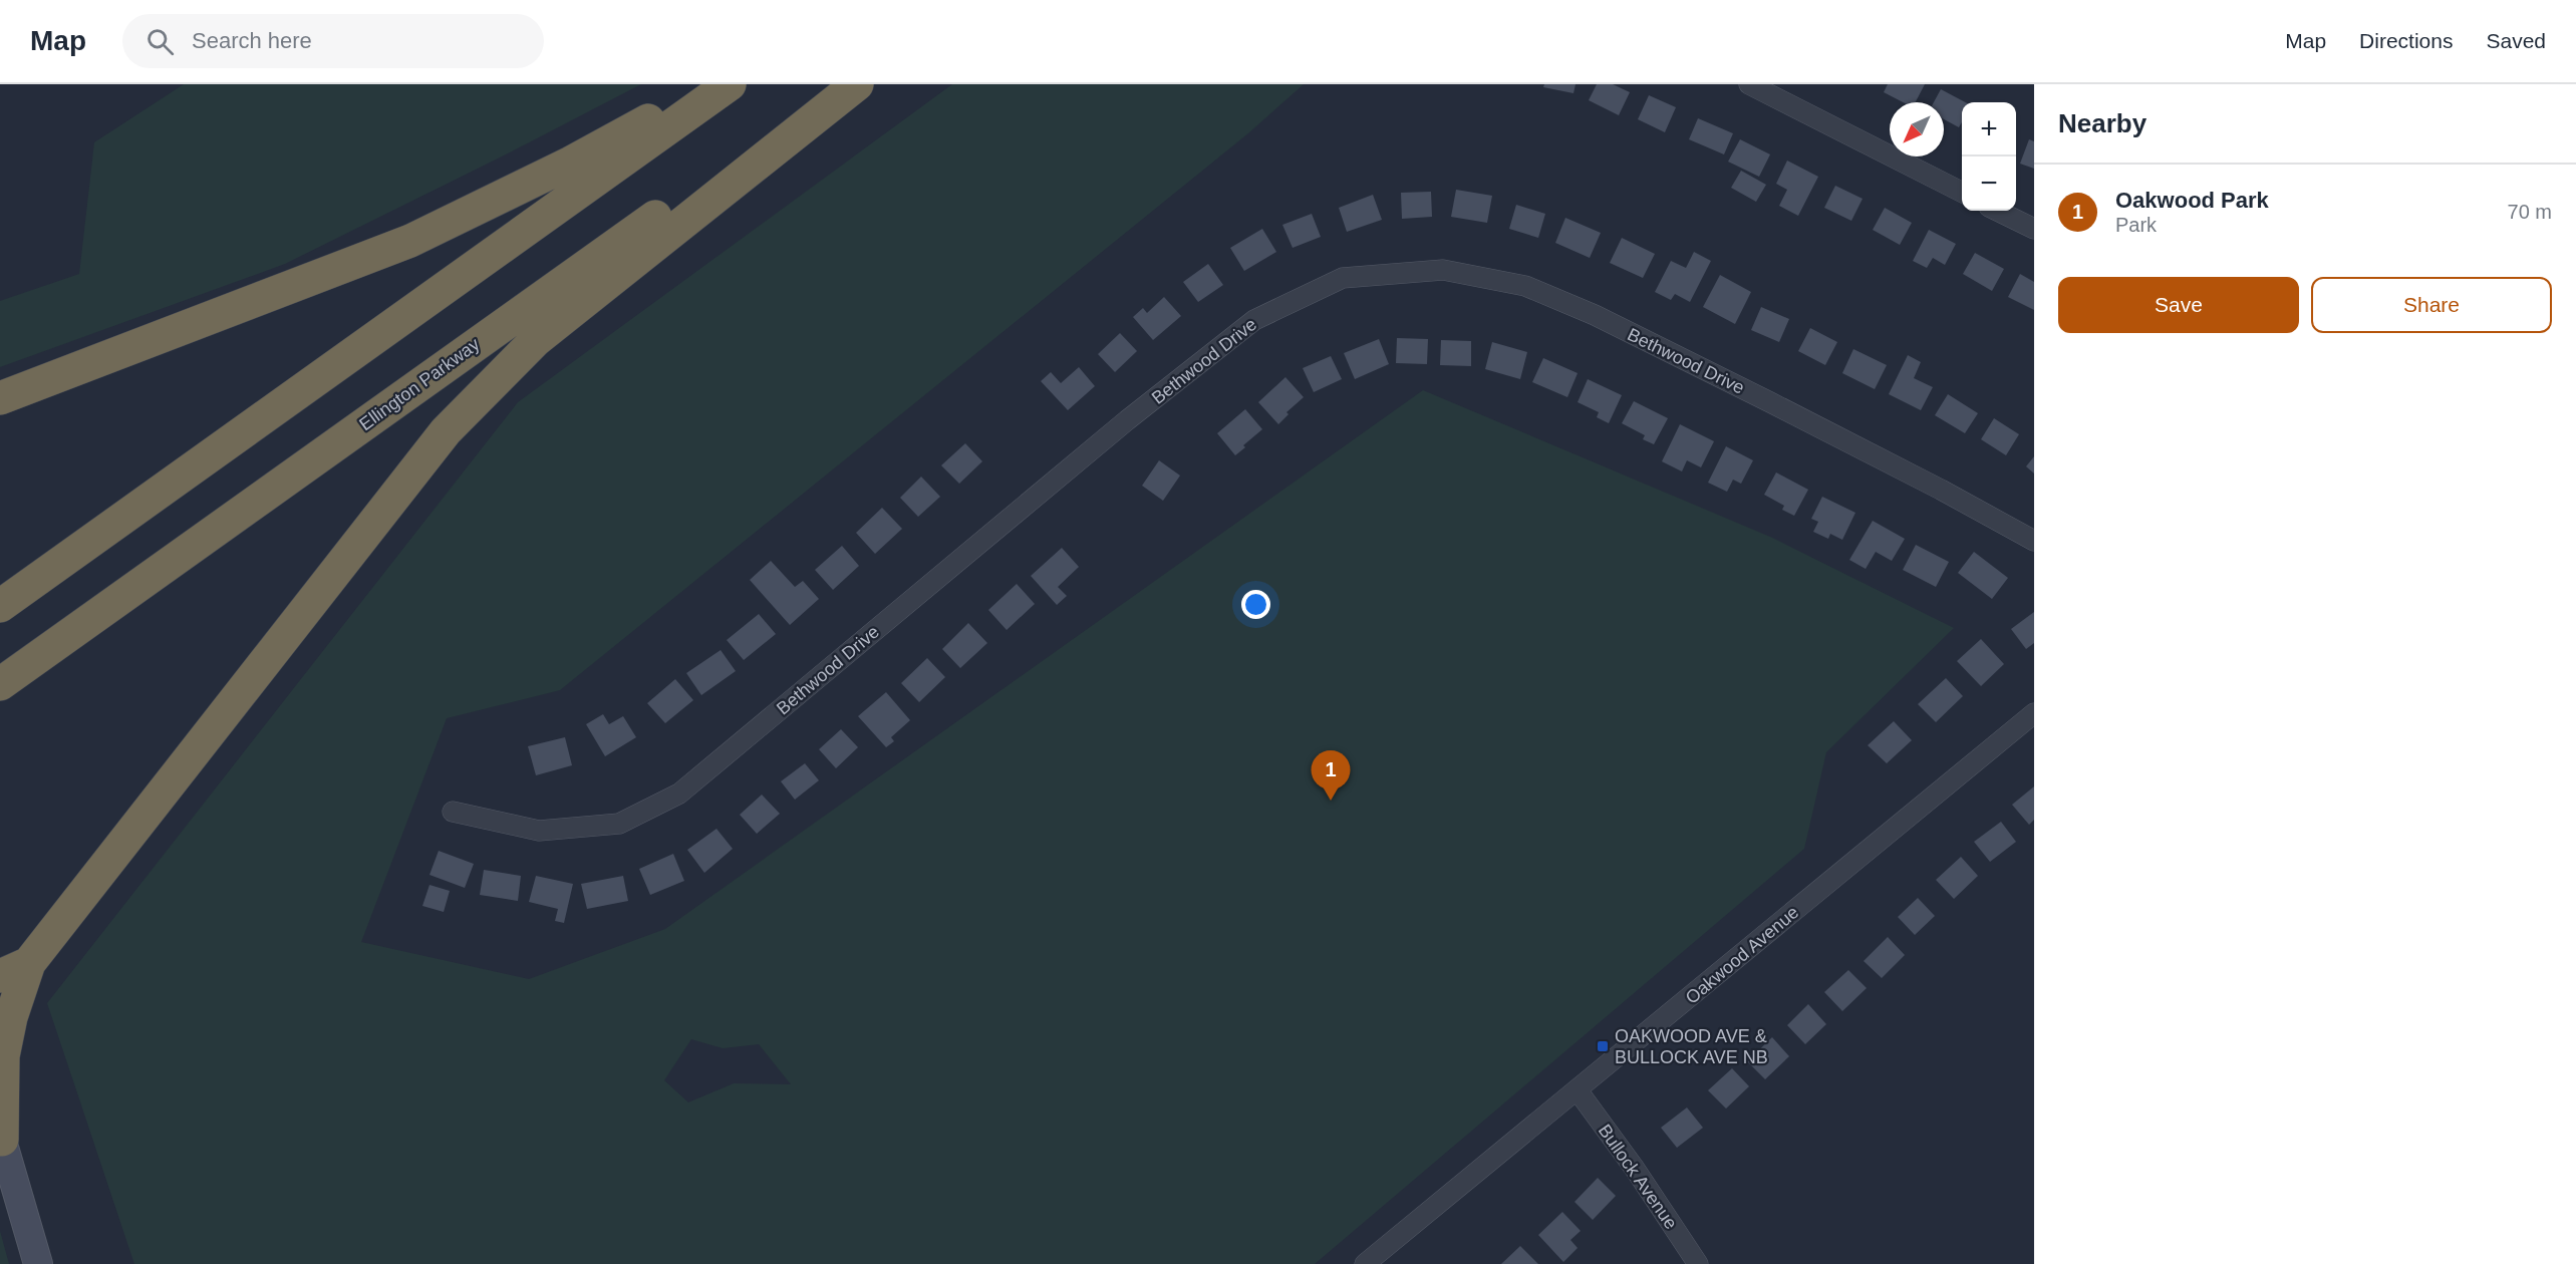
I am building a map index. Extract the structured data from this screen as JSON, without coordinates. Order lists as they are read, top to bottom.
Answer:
{
  "streets": {
    "highway": ["Ellington Parkway"],
    "street": ["Bethwood Drive", "Oakwood Avenue", "Bullock Avenue"]
  },
  "crossings": [
    ["Oakwood Avenue", "Bullock Avenue"]
  ],
  "places": {
    "transit": ["OAKWOOD AVE & BULLOCK AVE NB"]
  },
  "north": "bottom left",
  "page": {
    "header": "Map",
    "search": "Search here",
    "nav": ["Map", "Directions", "Saved"],
    "heading": "Nearby",
    "map_buttons": ["+", "−"],
    "list": [
      {
        "mark": "1",
        "name": "Oakwood Park",
        "note": "Park",
        "value": "70 m"
      }
    ],
    "buttons": ["Save", "Share"],
    "pins": "1"
  }
}
